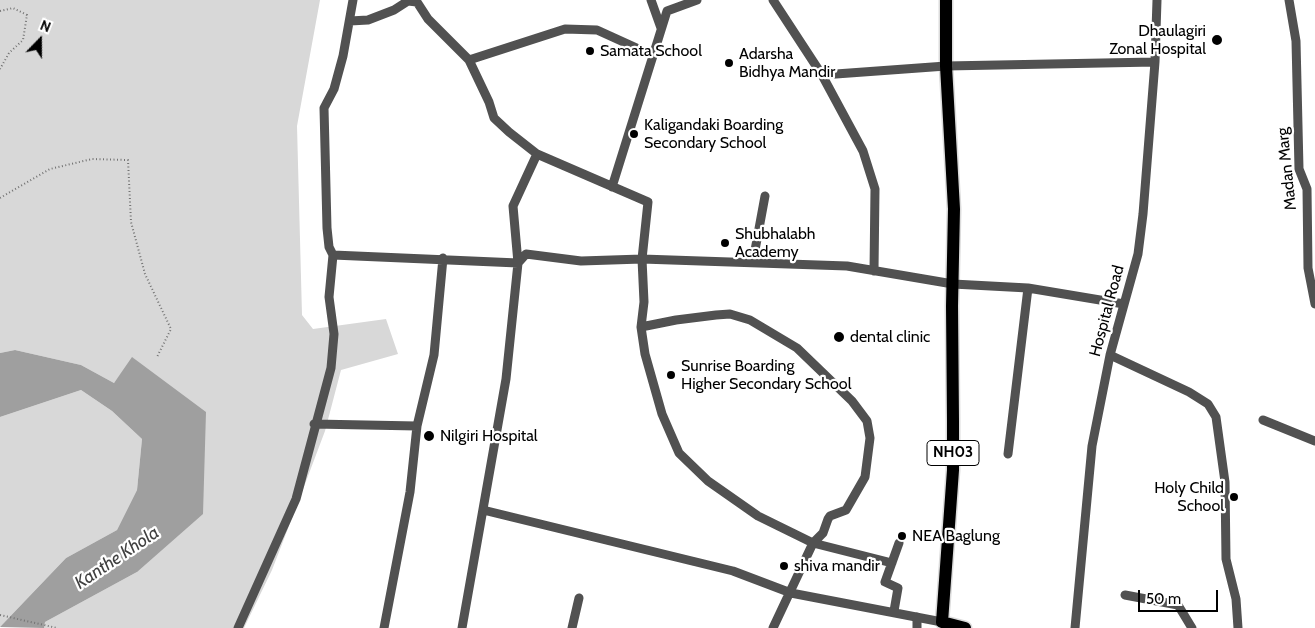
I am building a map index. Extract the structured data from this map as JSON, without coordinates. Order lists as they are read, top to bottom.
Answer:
{
  "streets": {
    "main road": ["NH03"],
    "street": ["Madan Marg", "Hospital Road"]
  },
  "water": ["Kanthe Khola"],
  "places": [
    "Dhaulagiri Zonal Hospital",
    "Samata School",
    "Adarsha Bidhya Mandir",
    "Kaligandaki Boarding Secondary School",
    "Shubhalabh Academy",
    "dental clinic",
    "Sunrise Boarding Higher Secondary School",
    "Nilgiri Hospital",
    "Holy Child School",
    "NEA Baglung",
    "shiva mandir"
  ],
  "scale_bar": "50 m",
  "north": "top"
}
